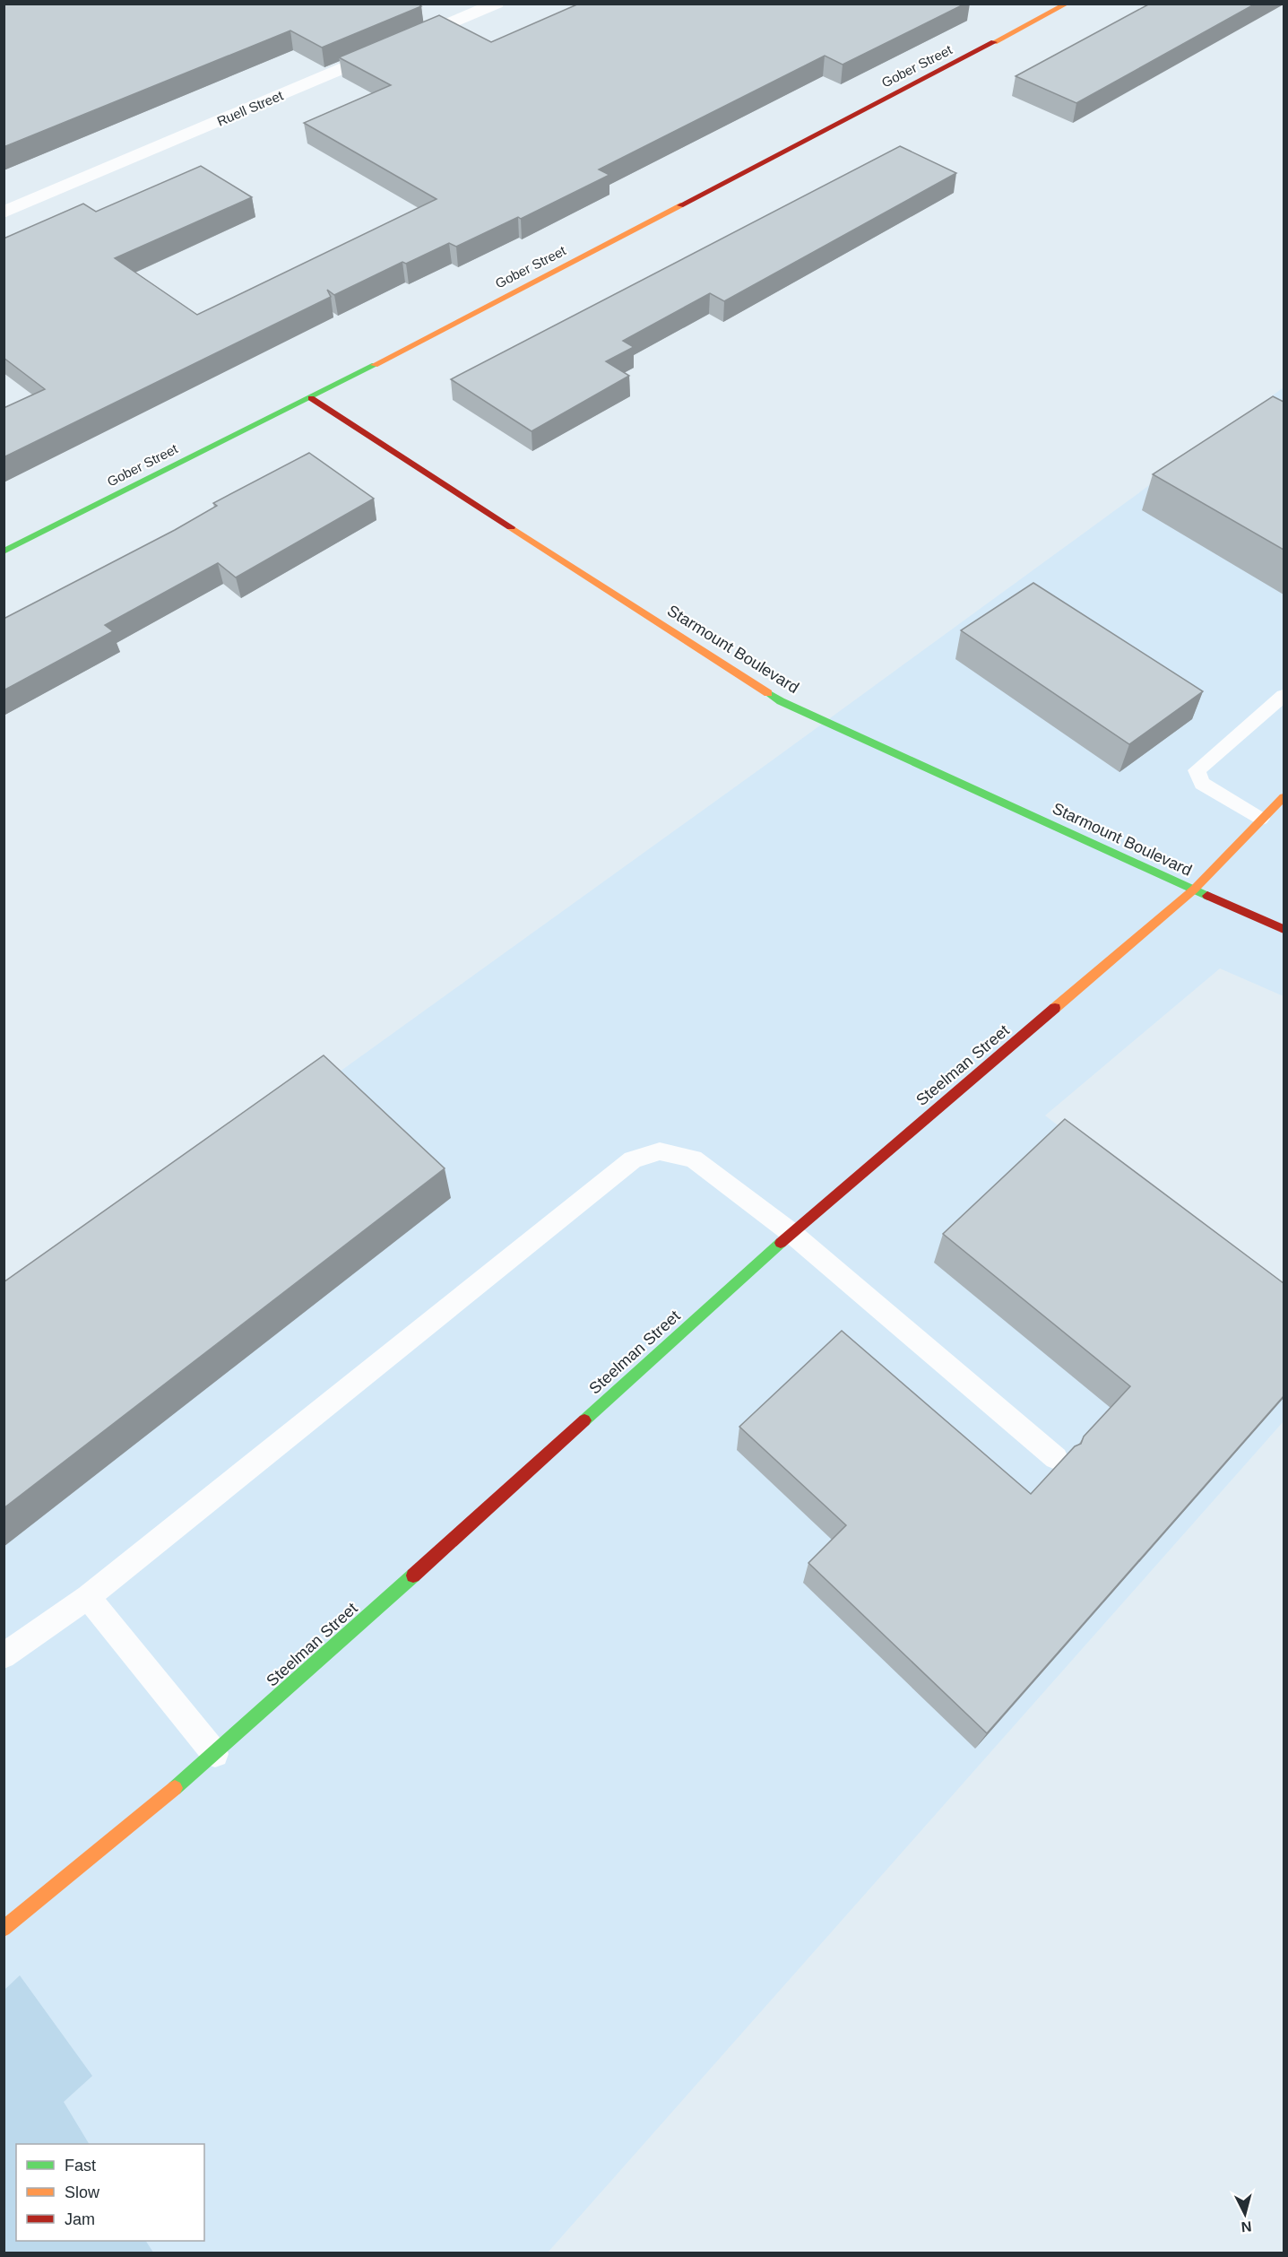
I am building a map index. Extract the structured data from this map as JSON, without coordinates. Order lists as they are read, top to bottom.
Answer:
{
  "streets": {
    "street": [
      "Gober Street",
      "Ruell Street",
      "Starmount Boulevard",
      "Steelman Street"
    ]
  },
  "crossings": [
    ["Gober Street", "Starmount Boulevard"],
    ["Starmount Boulevard", "Steelman Street"]
  ],
  "legend": ["Fast", "Slow", "Jam"],
  "north": "bottom"
}
